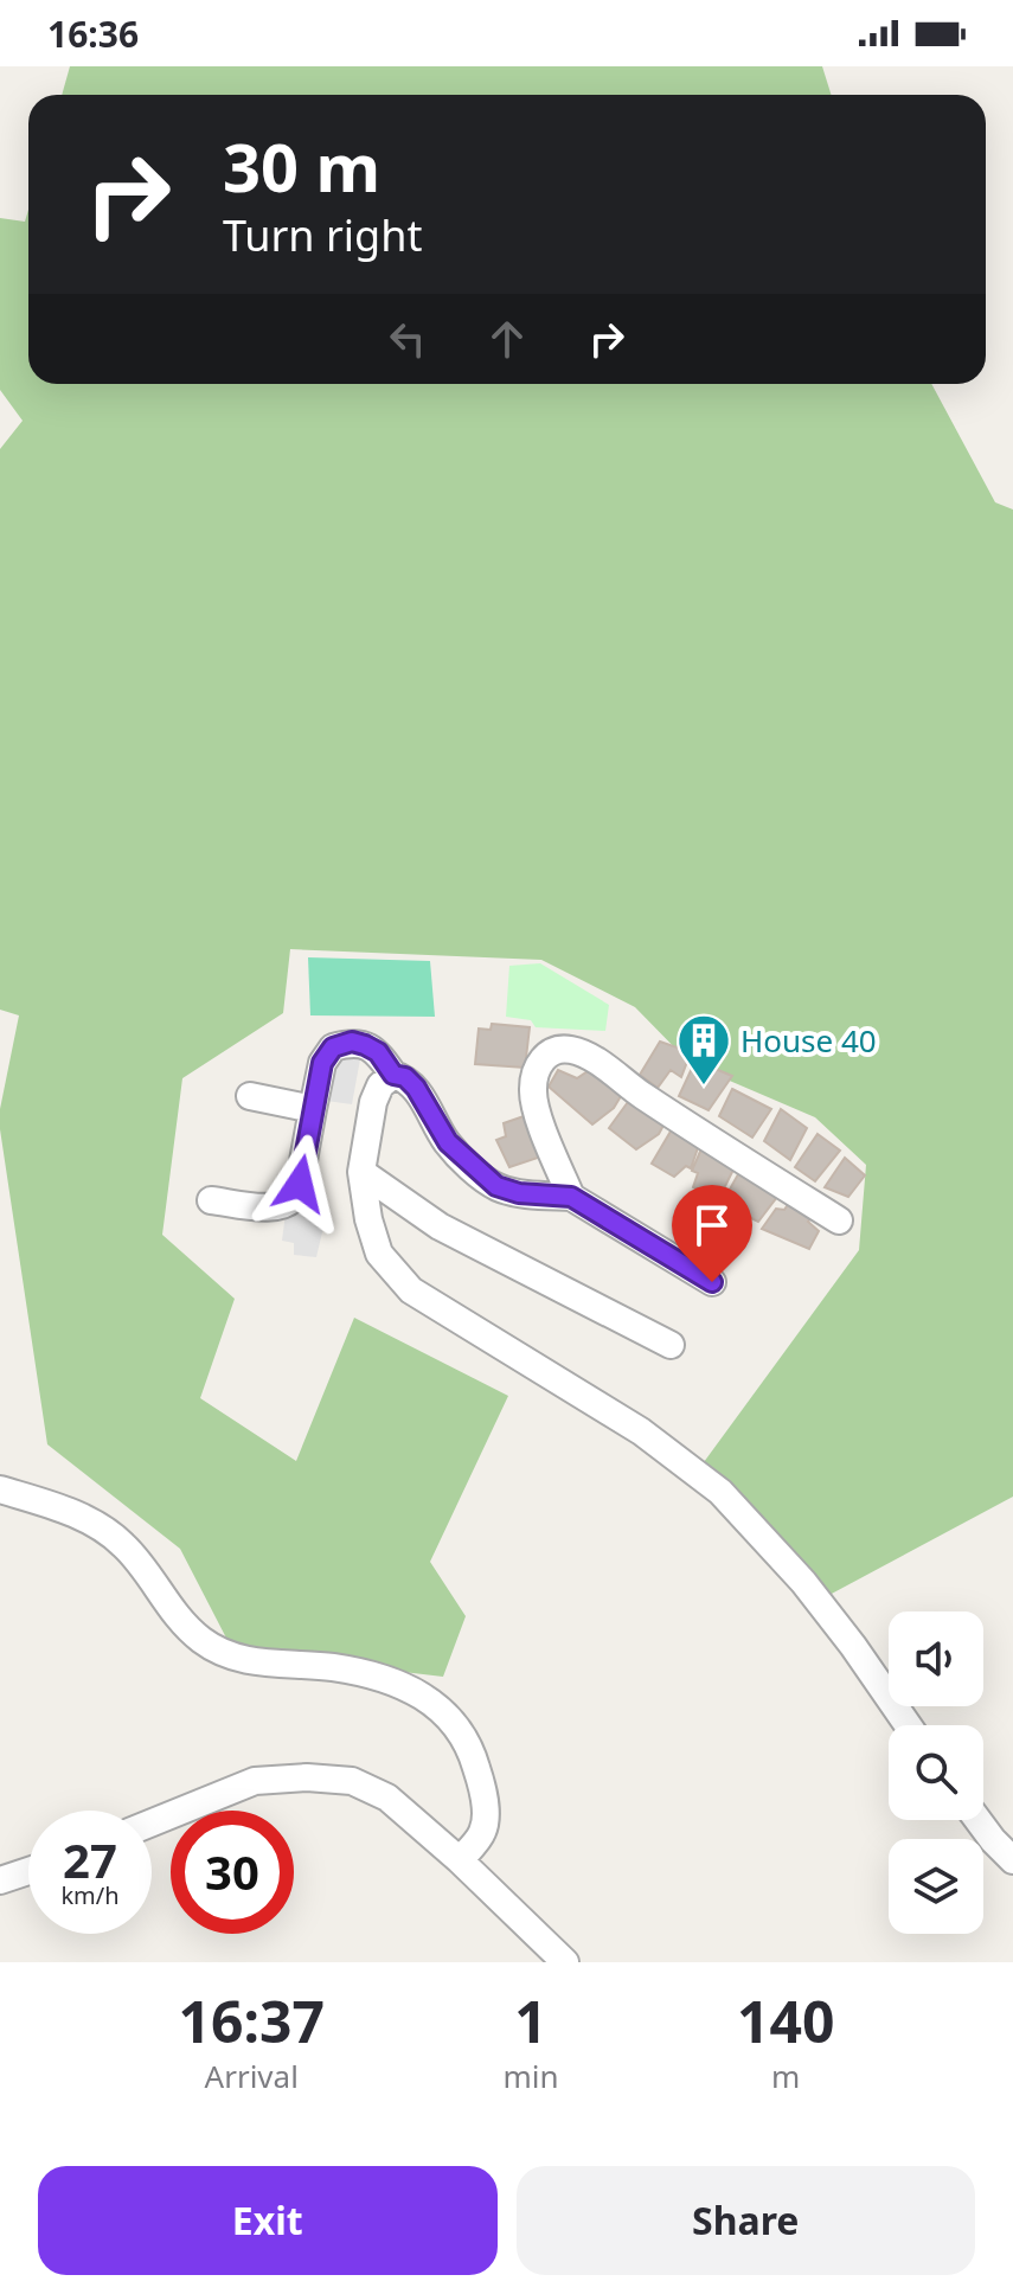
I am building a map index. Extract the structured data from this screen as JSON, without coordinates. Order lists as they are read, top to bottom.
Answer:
{
  "places": {
    "building": ["House 40"]
  },
  "page": {
    "status": "16:36",
    "turn": ["30 m", "Turn right"],
    "speed": "27 km/h",
    "limit": "30",
    "eta": [
      "16:37",
      "Arrival",
      "1",
      "min",
      "140",
      "m"
    ],
    "buttons": ["Exit", "Share"]
  }
}
